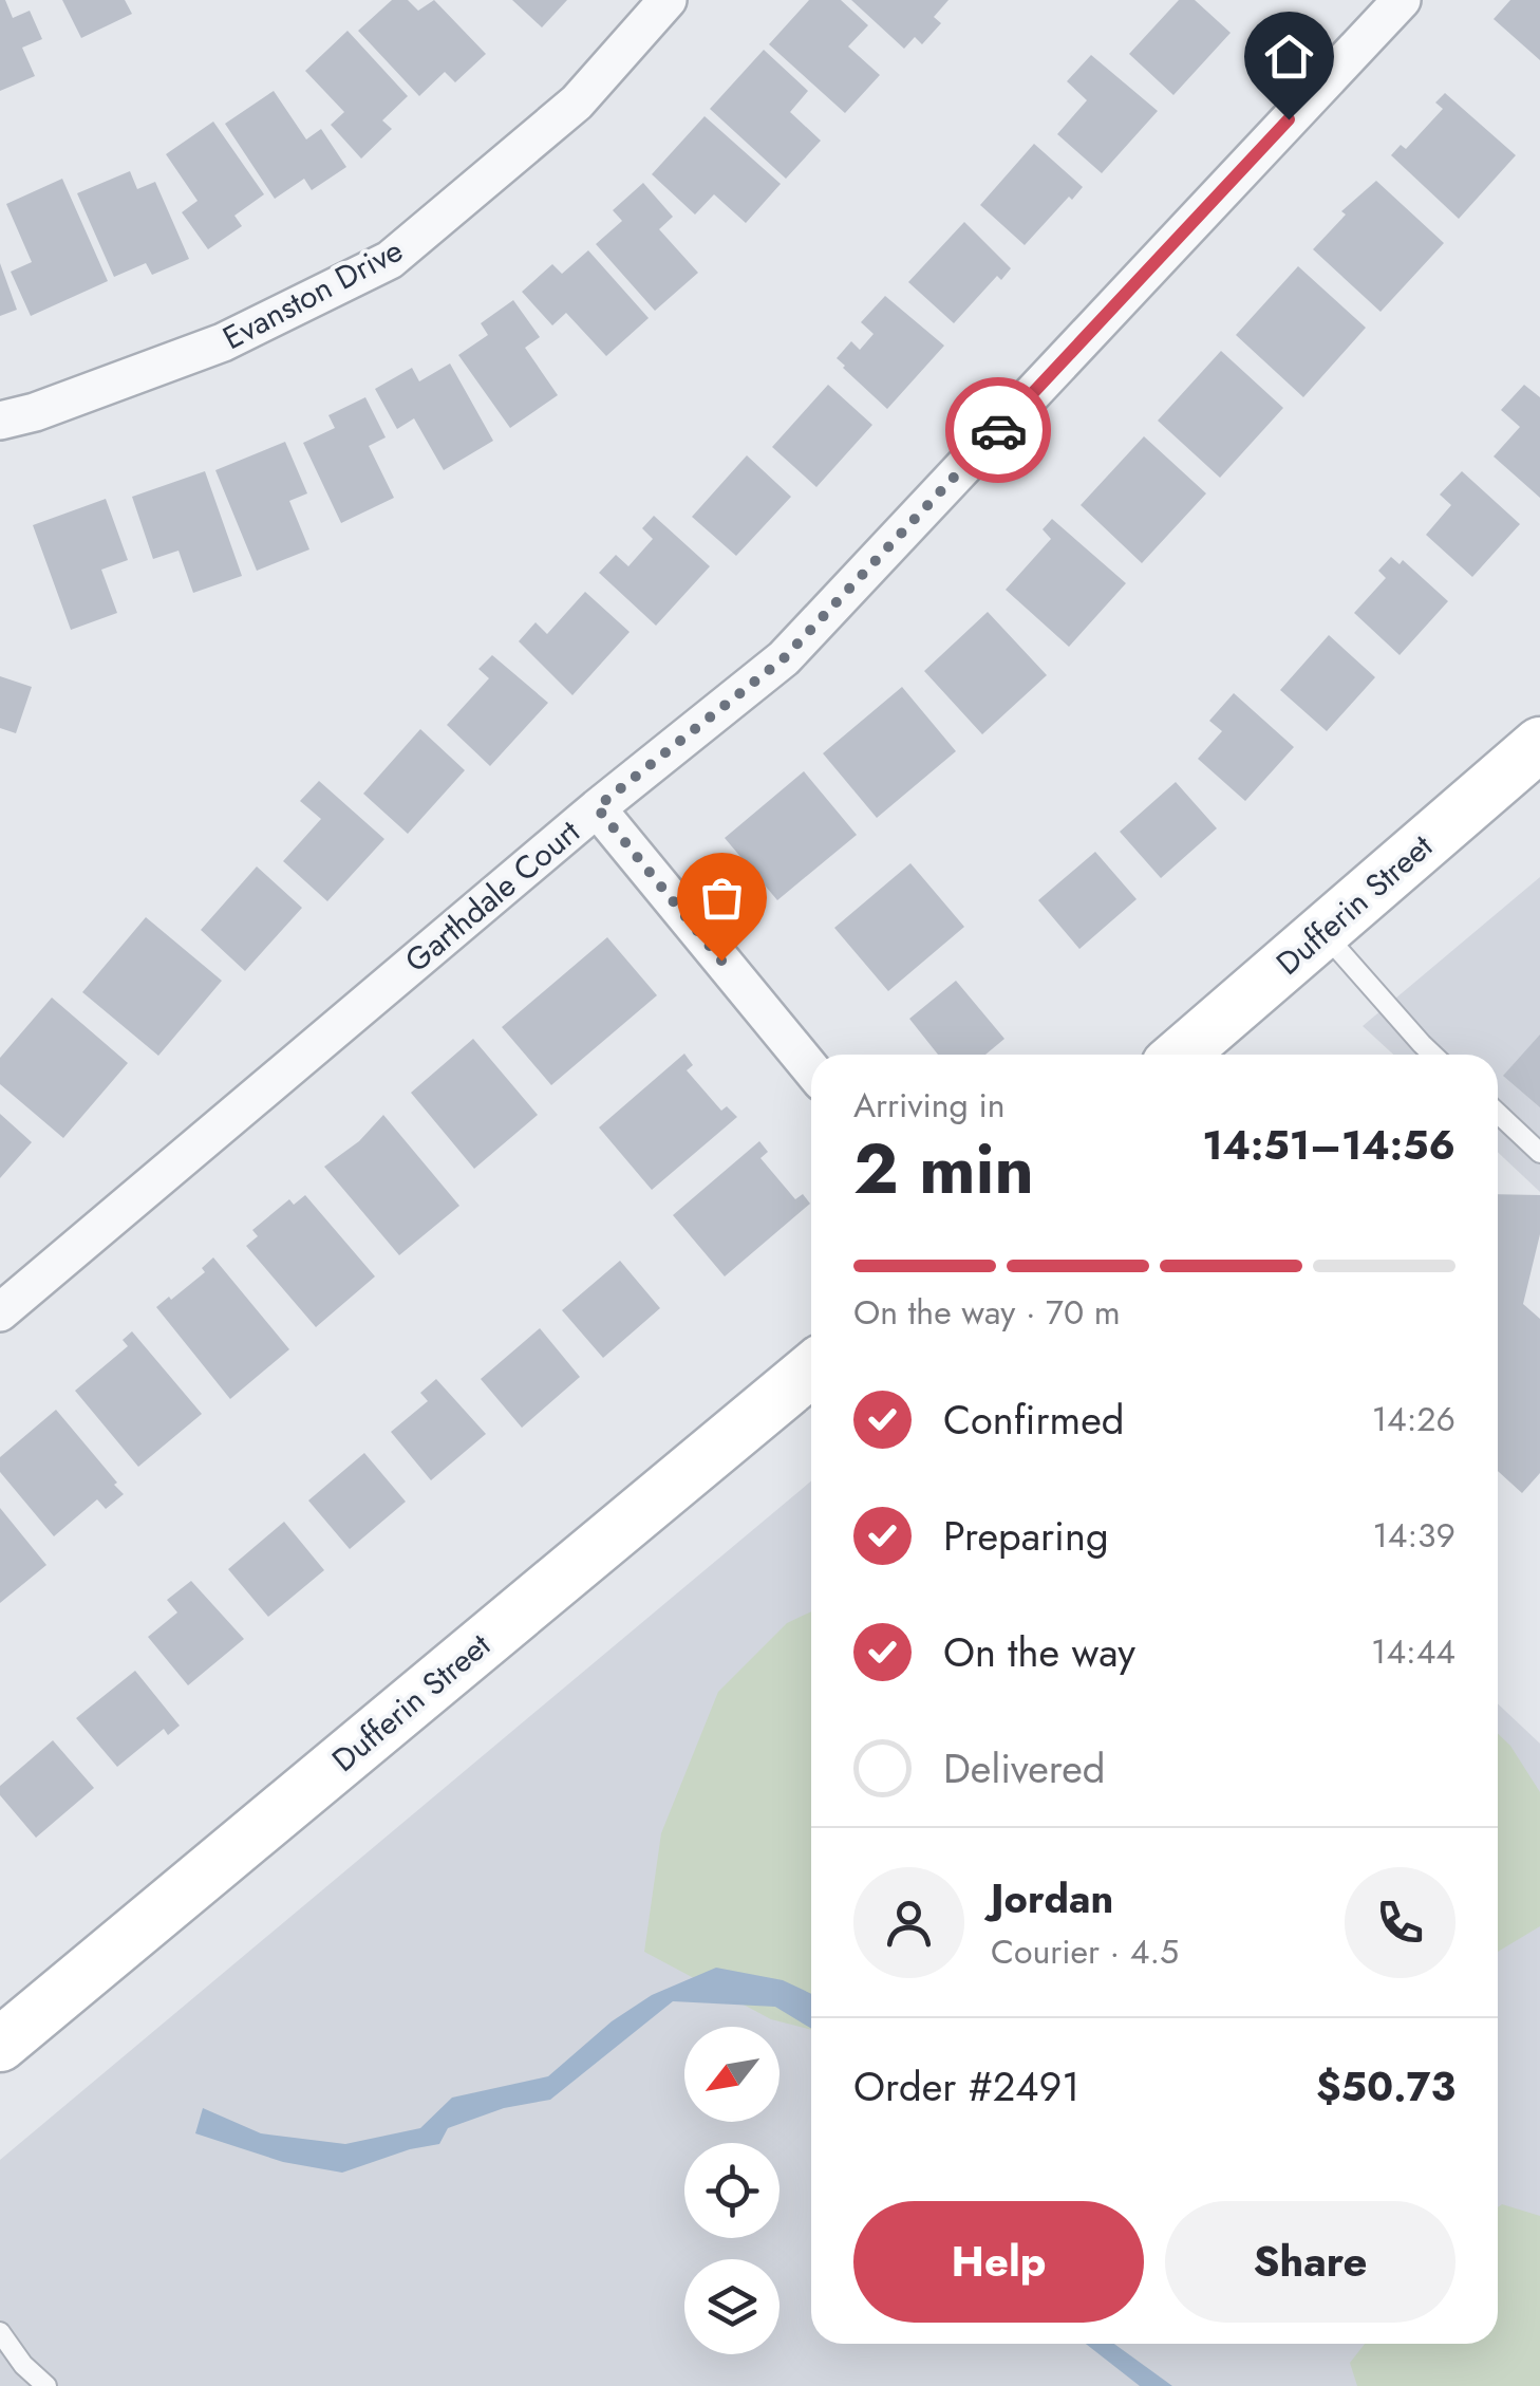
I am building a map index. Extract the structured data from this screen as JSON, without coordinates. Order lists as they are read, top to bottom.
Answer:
{
  "streets": {
    "main road": ["Dufferin Street"],
    "street": ["Evanston Drive", "Garthdale Court"]
  },
  "north": "bottom left",
  "page": {
    "heading": ["2 min", "Arriving in", "14:51–14:56"],
    "panel": [
      "Jordan",
      "Courier · 4.5",
      "Order #2491",
      "$50.73"
    ],
    "bar": "On the way · 70 m",
    "list": [
      ["Confirmed", "14:26"],
      ["Preparing", "14:39"],
      ["On the way", "14:44"],
      "Delivered"
    ],
    "buttons": ["Help", "Share"]
  }
}
